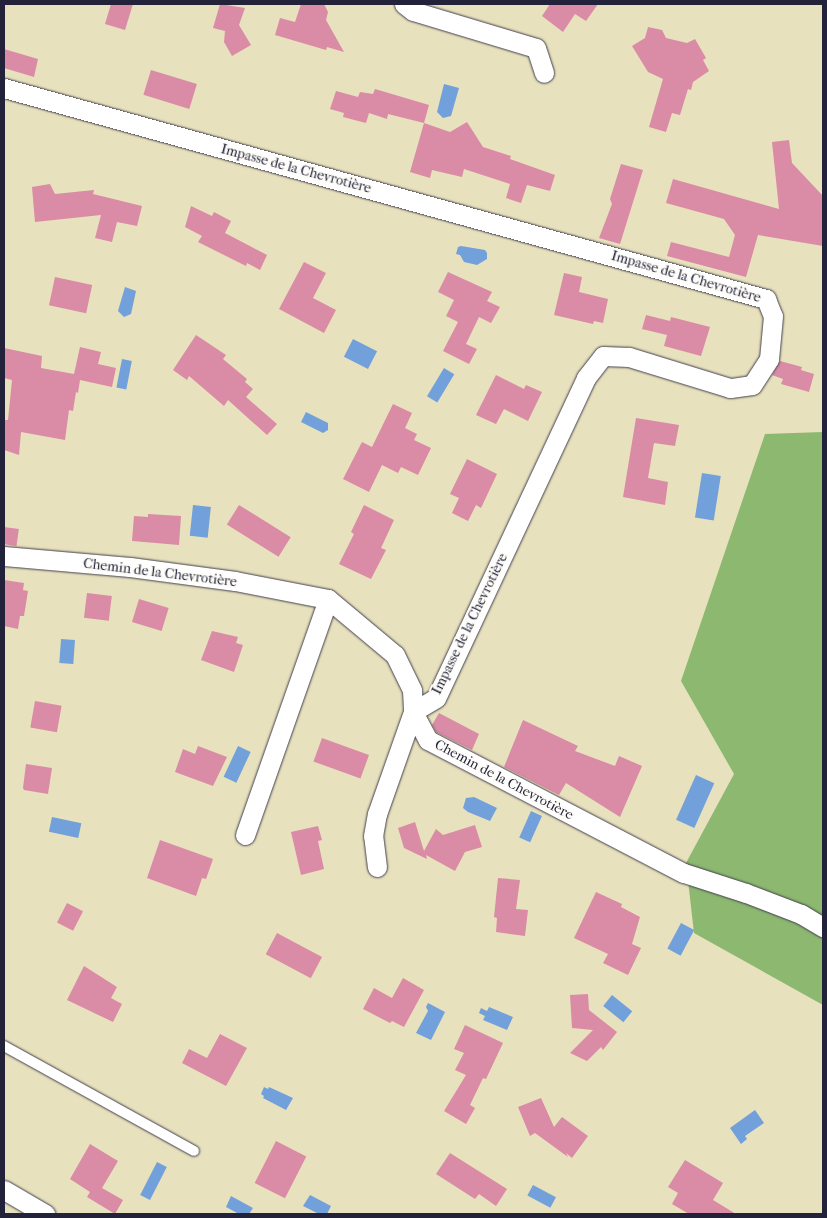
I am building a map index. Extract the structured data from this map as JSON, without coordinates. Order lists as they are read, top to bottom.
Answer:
{
  "streets": {
    "street": ["Impasse de la Chevrotière", "Chemin de la Chevrotière"]
  },
  "crossings": [
    ["Impasse de la Chevrotière", "Chemin de la Chevrotière"]
  ]
}
